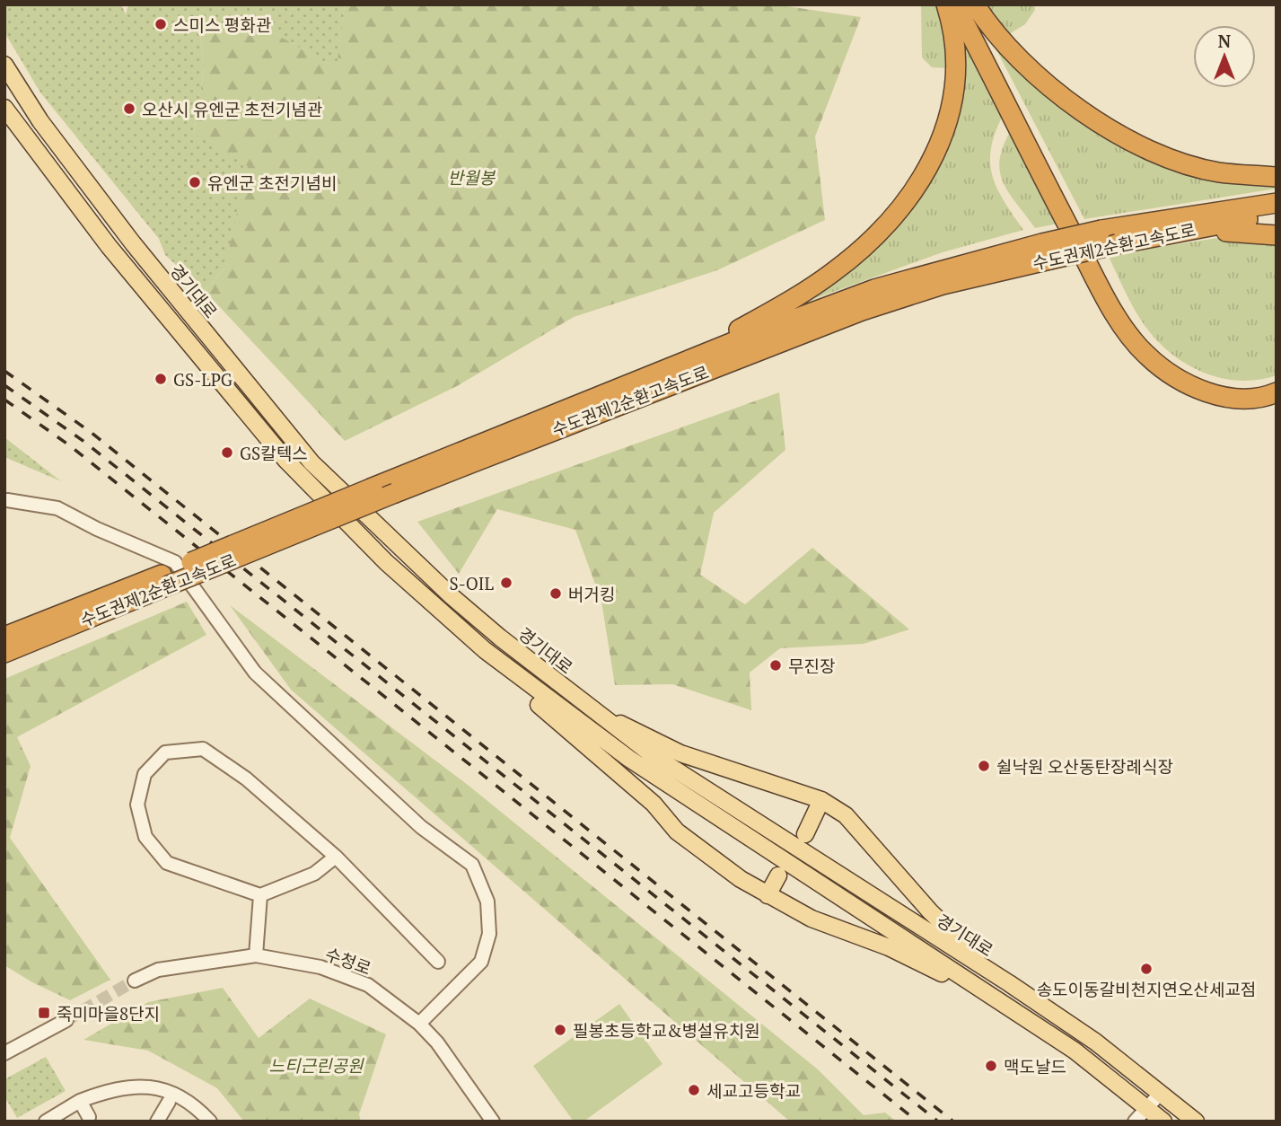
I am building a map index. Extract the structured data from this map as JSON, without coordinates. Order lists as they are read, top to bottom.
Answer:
{
  "streets": {
    "highway": ["수도권제2순환고속도로"],
    "main road": ["경기대로"],
    "street": ["수청로"]
  },
  "parks": ["반월봉", "느티근린공원"],
  "places": {
    "other": [
      "스미스 평화관",
      "오산시 유엔군 초전기념관",
      "유엔군 초전기념비",
      "GS-LPG",
      "GS칼텍스",
      "S-OIL",
      "버거킹",
      "무진장",
      "쉴낙원 오산동탄장례식장",
      "송도이동갈비천지연오산세교점",
      "필봉초등학교&병설유치원",
      "맥도날드",
      "세교고등학교"
    ],
    "transit": ["죽미마을8단지"]
  },
  "north": "top"
}
